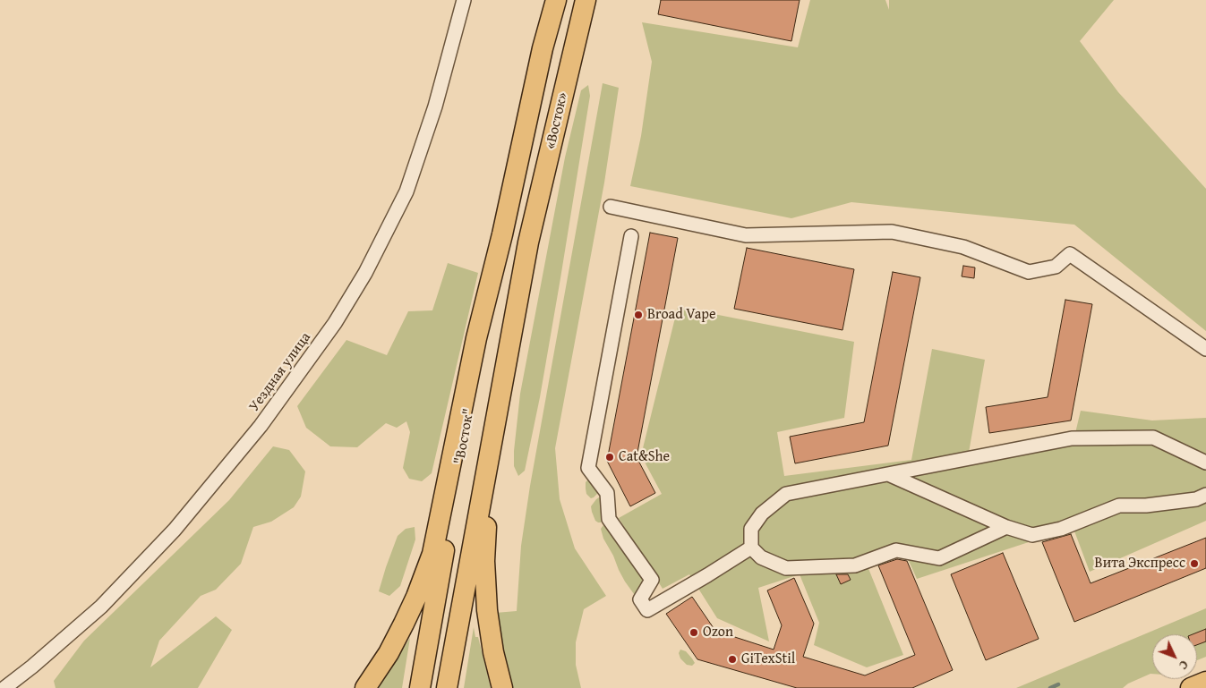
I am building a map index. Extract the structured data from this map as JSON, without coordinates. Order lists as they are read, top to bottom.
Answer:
{
  "streets": {
    "highway": ["«Восток»", "\"Восток\""],
    "street": ["Уездная улица"]
  },
  "crossings": [
    ["«Восток»", "\"Восток\""]
  ],
  "places": [
    "Broad Vape",
    "Cat&She",
    "Вита Экспресс",
    "Ozon",
    "GiTexStil"
  ],
  "north": "bottom right"
}
